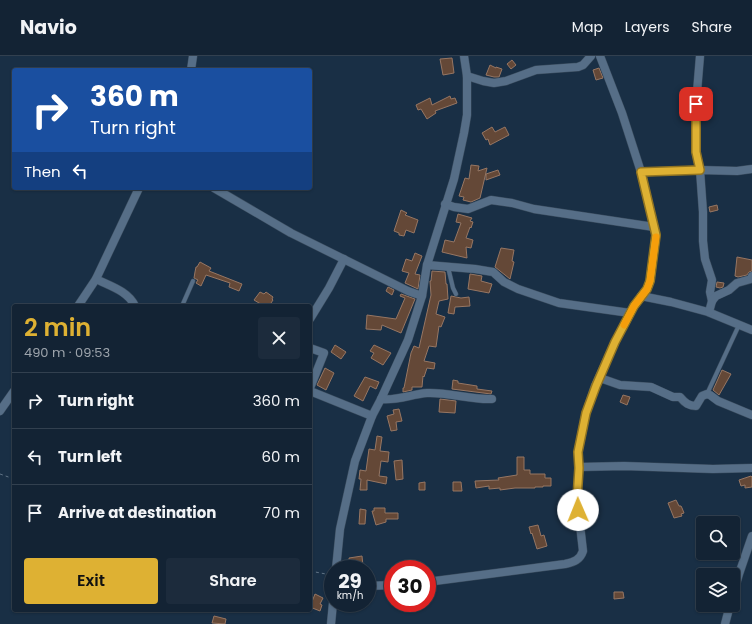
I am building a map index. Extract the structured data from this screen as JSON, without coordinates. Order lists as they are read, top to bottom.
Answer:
{
  "page": {
    "header": "Navio",
    "nav": ["Map", "Layers", "Share"],
    "turn": ["360 m", "Turn right"],
    "then": "Then",
    "heading": ["2 min", "490 m · 09:53"],
    "list": [
      {
        "name": "Turn right",
        "value": "360 m"
      },
      {
        "name": "Turn left",
        "value": "60 m"
      },
      {
        "name": "Arrive at destination",
        "value": "70 m"
      }
    ],
    "buttons": ["Exit", "Share"],
    "speed": "29 km/h",
    "limit": "30"
  }
}
